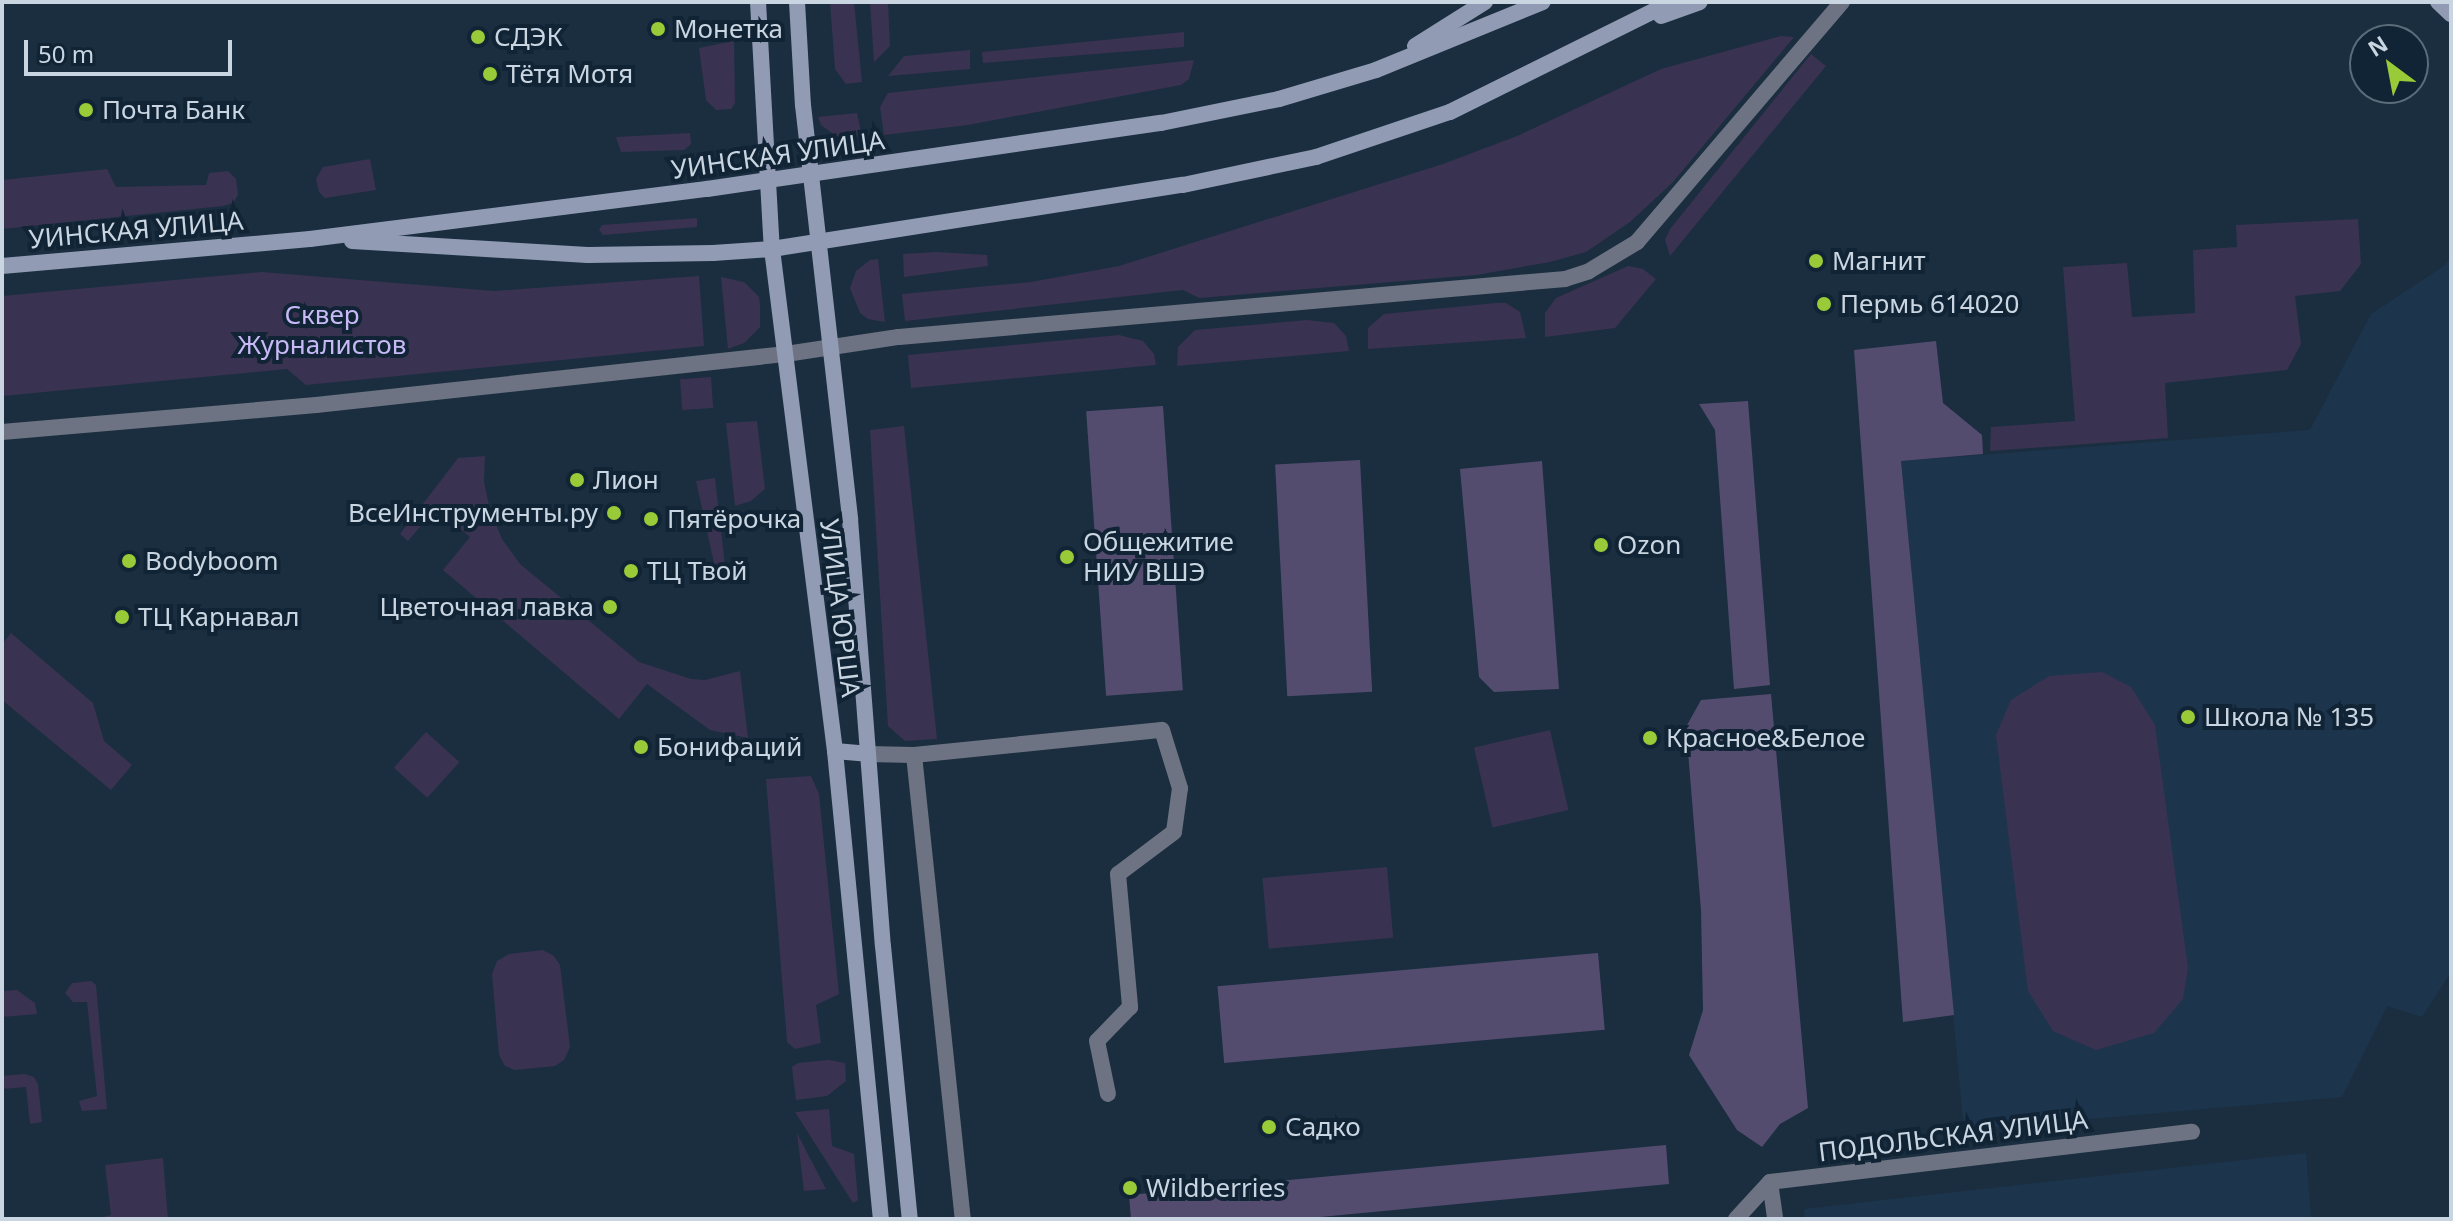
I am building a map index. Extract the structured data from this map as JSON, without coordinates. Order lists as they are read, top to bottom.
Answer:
{
  "streets": {
    "main road": ["УИНСКАЯ УЛИЦА", "УЛИЦА ЮРША"],
    "street": ["ПОДОЛЬСКАЯ УЛИЦА"]
  },
  "crossings": [
    ["УИНСКАЯ УЛИЦА", "УЛИЦА ЮРША"]
  ],
  "parks": ["Сквер Журналистов"],
  "places": [
    "Монетка",
    "СДЭК",
    "Тётя Мотя",
    "Почта Банк",
    "Магнит",
    "Пермь 614020",
    "Лион",
    "ВсеИнструменты.ру",
    "Пятёрочка",
    "Ozon",
    "Общежитие НИУ ВШЭ",
    "Bodyboom",
    "ТЦ Твой",
    "Цветочная лавка",
    "ТЦ Карнавал",
    "Школа № 135",
    "Красное&Белое",
    "Бонифаций",
    "Садко",
    "Wildberries"
  ],
  "scale_bar": "50 m",
  "north": "top left"
}
